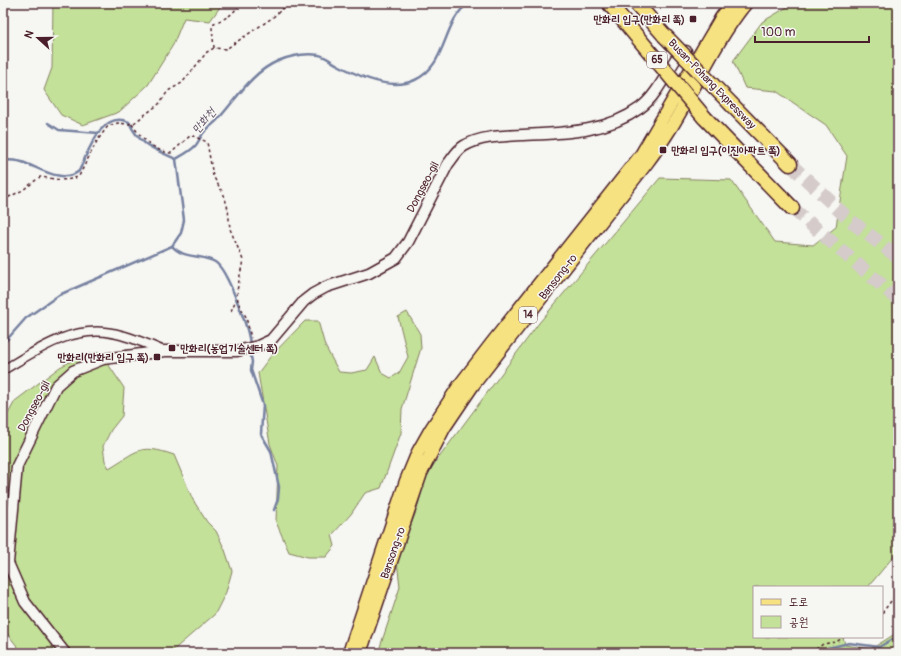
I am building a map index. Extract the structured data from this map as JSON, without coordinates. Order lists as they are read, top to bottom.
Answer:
{
  "streets": {
    "highway": ["65", "Busan-Pohang Expressway"],
    "main road": ["Bansong-ro", "14"],
    "street": ["Dongseo-gil"]
  },
  "crossings": [
    ["Dongseo-gil", "Bansong-ro"]
  ],
  "water": ["만화천"],
  "places": {
    "transit": [
      "만화리 입구(만화리 쪽)",
      "만화리 입구(이진아파트 쪽)",
      "만화리(농업기술센터 쪽)",
      "만화리(만화리 입구 쪽)"
    ]
  },
  "legend": ["도로", "공원"],
  "scale_bar": "100 m",
  "north": "left"
}
